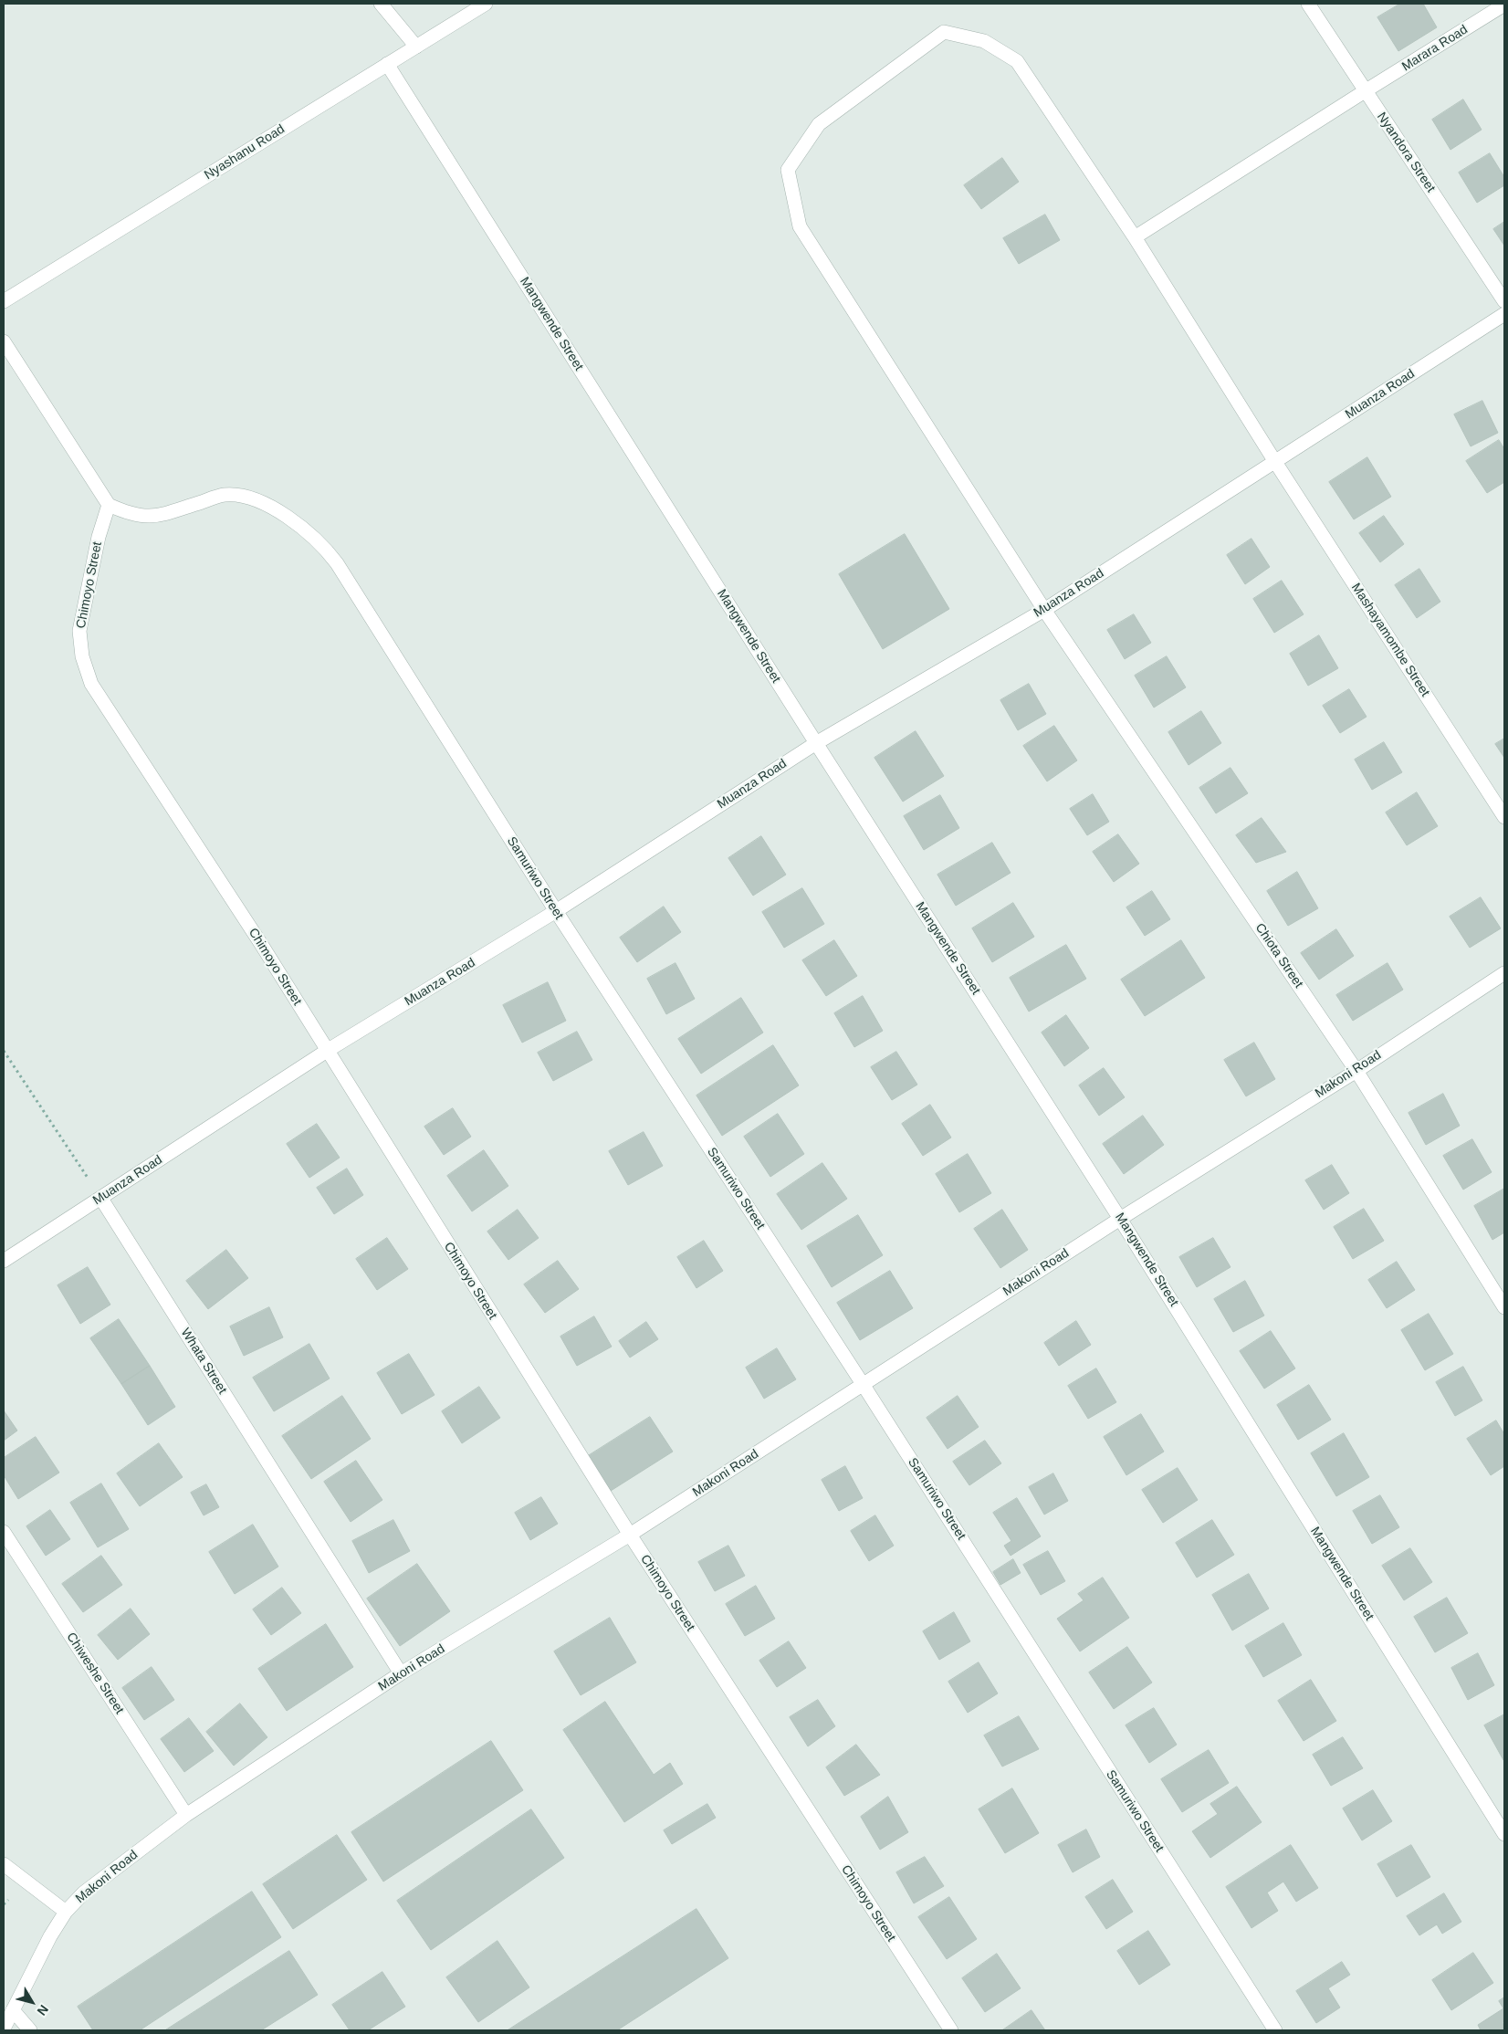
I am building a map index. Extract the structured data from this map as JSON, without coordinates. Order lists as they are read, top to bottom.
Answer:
{
  "streets": {
    "street": [
      "Marara Road",
      "Nyashanu Road",
      "Nyandora Street",
      "Mangwende Street",
      "Muanza Road",
      "Chimoyo Street",
      "Mashayamombe Street",
      "Samuriwo Street",
      "Chiota Street",
      "Makoni Road",
      "Whata Street",
      "Chiweshe Street"
    ]
  },
  "crossings": [
    ["Marara Road", "Nyandora Street"],
    ["Marara Road", "Mashayamombe Street"],
    ["Marara Road", "Chiota Street"],
    ["Nyashanu Road", "Mangwende Street"],
    ["Mangwende Street", "Muanza Road"],
    ["Mangwende Street", "Makoni Road"],
    ["Muanza Road", "Chimoyo Street"],
    ["Muanza Road", "Mashayamombe Street"],
    ["Muanza Road", "Samuriwo Street"],
    ["Muanza Road", "Chiota Street"],
    ["Muanza Road", "Whata Street"],
    ["Chimoyo Street", "Samuriwo Street"],
    ["Chimoyo Street", "Makoni Road"],
    ["Mashayamombe Street", "Chiota Street"],
    ["Samuriwo Street", "Makoni Road"],
    ["Chiota Street", "Makoni Road"],
    ["Makoni Road", "Whata Street"],
    ["Makoni Road", "Chiweshe Street"]
  ],
  "north": "bottom right"
}
